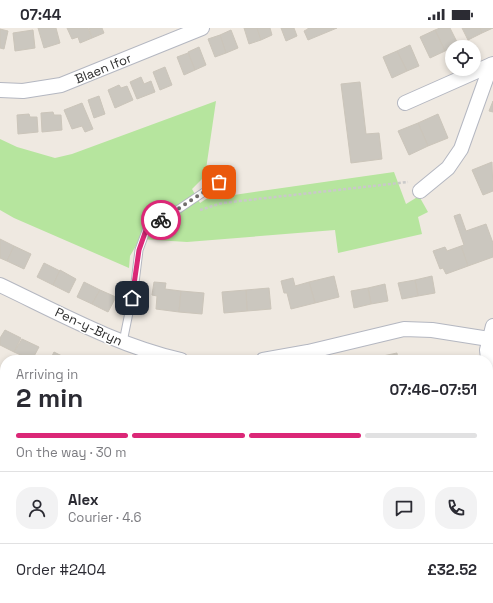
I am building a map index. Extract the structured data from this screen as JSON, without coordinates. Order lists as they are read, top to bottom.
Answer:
{
  "streets": {
    "street": ["Blaen Ifor", "Pen-y-Bryn"]
  },
  "page": {
    "status": "07:44",
    "heading": ["2 min", "Arriving in", "07:46–07:51"],
    "panel": [
      "Alex",
      "Courier · 4.6",
      "Order #2404",
      "£32.52"
    ],
    "bar": "On the way · 30 m"
  }
}
